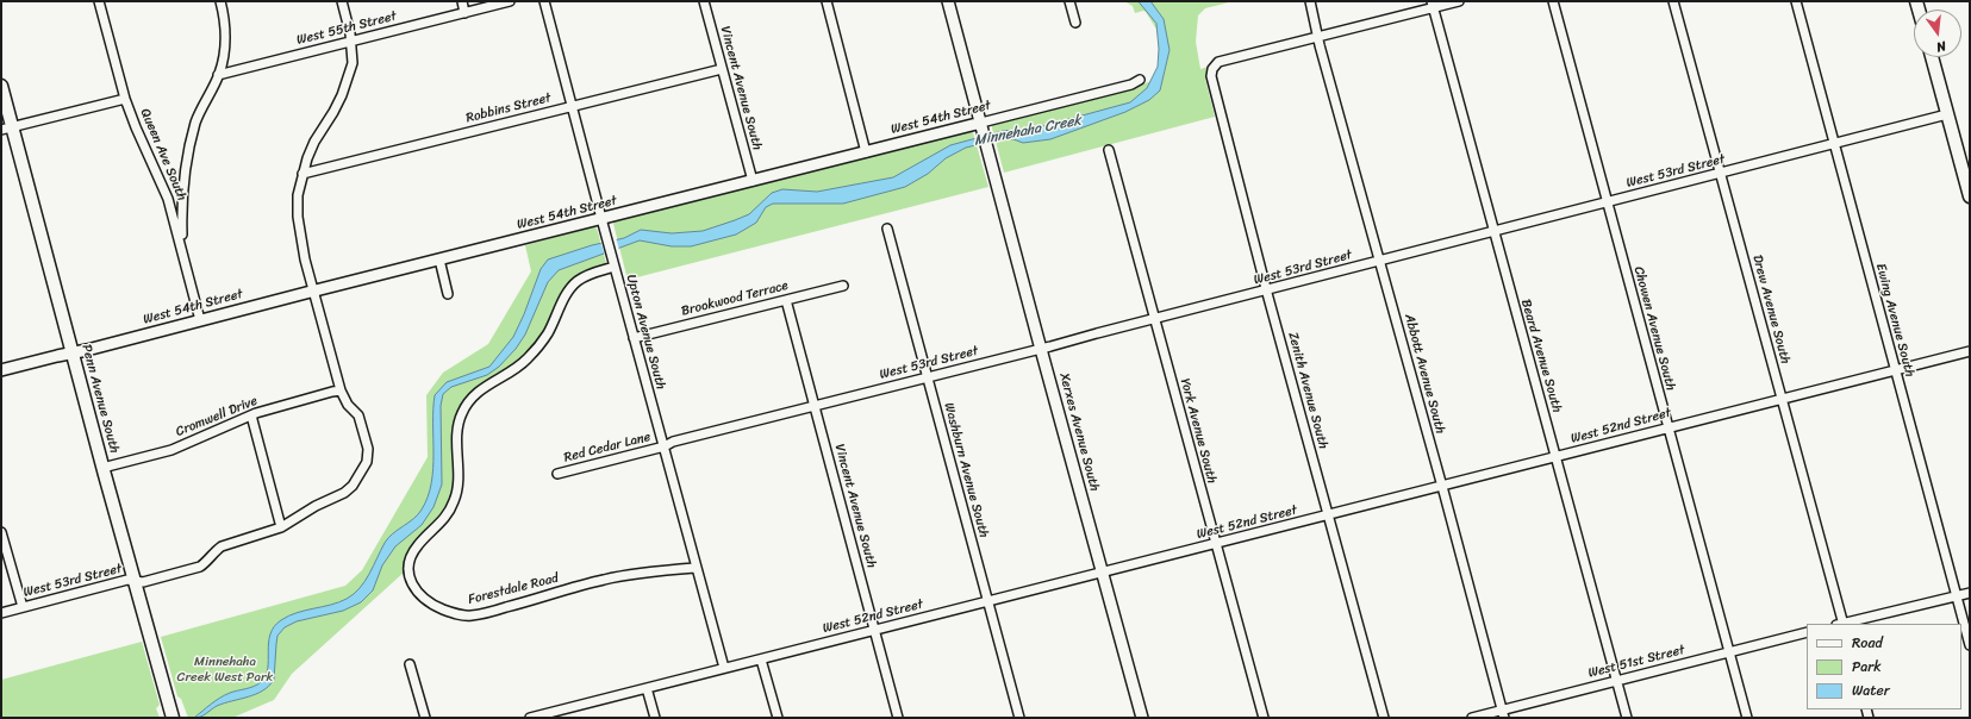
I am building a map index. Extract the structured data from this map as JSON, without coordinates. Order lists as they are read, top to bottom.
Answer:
{
  "streets": {
    "main road": ["Penn Avenue South"],
    "street": [
      "West 55th Street",
      "Vincent Avenue South",
      "Robbins Street",
      "West 54th Street",
      "Queen Ave South",
      "West 53rd Street",
      "Brookwood Terrace",
      "Drew Avenue South",
      "Ewing Avenue South",
      "Chowen Avenue South",
      "Upton Avenue South",
      "Beard Avenue South",
      "Abbott Avenue South",
      "Zenith Avenue South",
      "Cromwell Drive",
      "West 52nd Street",
      "York Avenue South",
      "Xerxes Avenue South",
      "Red Cedar Lane",
      "Washburn Avenue South",
      "Forestdale Road",
      "West 51st Street"
    ]
  },
  "crossings": [
    ["West 55th Street", "West 53rd Street"],
    ["Vincent Avenue South", "Robbins Street"],
    ["Vincent Avenue South", "West 54th Street"],
    ["Vincent Avenue South", "West 53rd Street"],
    ["Vincent Avenue South", "Brookwood Terrace"],
    ["Vincent Avenue South", "West 52nd Street"],
    ["Robbins Street", "West 53rd Street"],
    ["Robbins Street", "Upton Avenue South"],
    ["West 54th Street", "Queen Ave South"],
    ["West 54th Street", "West 53rd Street"],
    ["West 54th Street", "Upton Avenue South"],
    ["West 54th Street", "Penn Avenue South"],
    ["West 54th Street", "Xerxes Avenue South"],
    ["West 53rd Street", "Drew Avenue South"],
    ["West 53rd Street", "Ewing Avenue South"],
    ["West 53rd Street", "Chowen Avenue South"],
    ["West 53rd Street", "Upton Avenue South"],
    ["West 53rd Street", "Beard Avenue South"],
    ["West 53rd Street", "Abbott Avenue South"],
    ["West 53rd Street", "Zenith Avenue South"],
    ["West 53rd Street", "Penn Avenue South"],
    ["West 53rd Street", "Cromwell Drive"],
    ["West 53rd Street", "York Avenue South"],
    ["West 53rd Street", "Xerxes Avenue South"],
    ["West 53rd Street", "Red Cedar Lane"],
    ["West 53rd Street", "Washburn Avenue South"],
    ["Brookwood Terrace", "Upton Avenue South"],
    ["Drew Avenue South", "West 52nd Street"],
    ["Ewing Avenue South", "West 52nd Street"],
    ["Chowen Avenue South", "West 52nd Street"],
    ["Chowen Avenue South", "West 51st Street"],
    ["Upton Avenue South", "West 52nd Street"],
    ["Upton Avenue South", "Red Cedar Lane"],
    ["Upton Avenue South", "Forestdale Road"],
    ["Beard Avenue South", "West 52nd Street"],
    ["Beard Avenue South", "West 51st Street"],
    ["Abbott Avenue South", "Zenith Avenue South"],
    ["Abbott Avenue South", "West 52nd Street"],
    ["Abbott Avenue South", "West 51st Street"],
    ["Zenith Avenue South", "West 52nd Street"],
    ["Penn Avenue South", "Cromwell Drive"],
    ["West 52nd Street", "York Avenue South"],
    ["West 52nd Street", "Xerxes Avenue South"],
    ["West 52nd Street", "Washburn Avenue South"]
  ],
  "water": ["Minnehaha Creek"],
  "parks": ["Minnehaha Creek West Park"],
  "legend": ["Road", "Park", "Water"],
  "north": "bottom"
}
